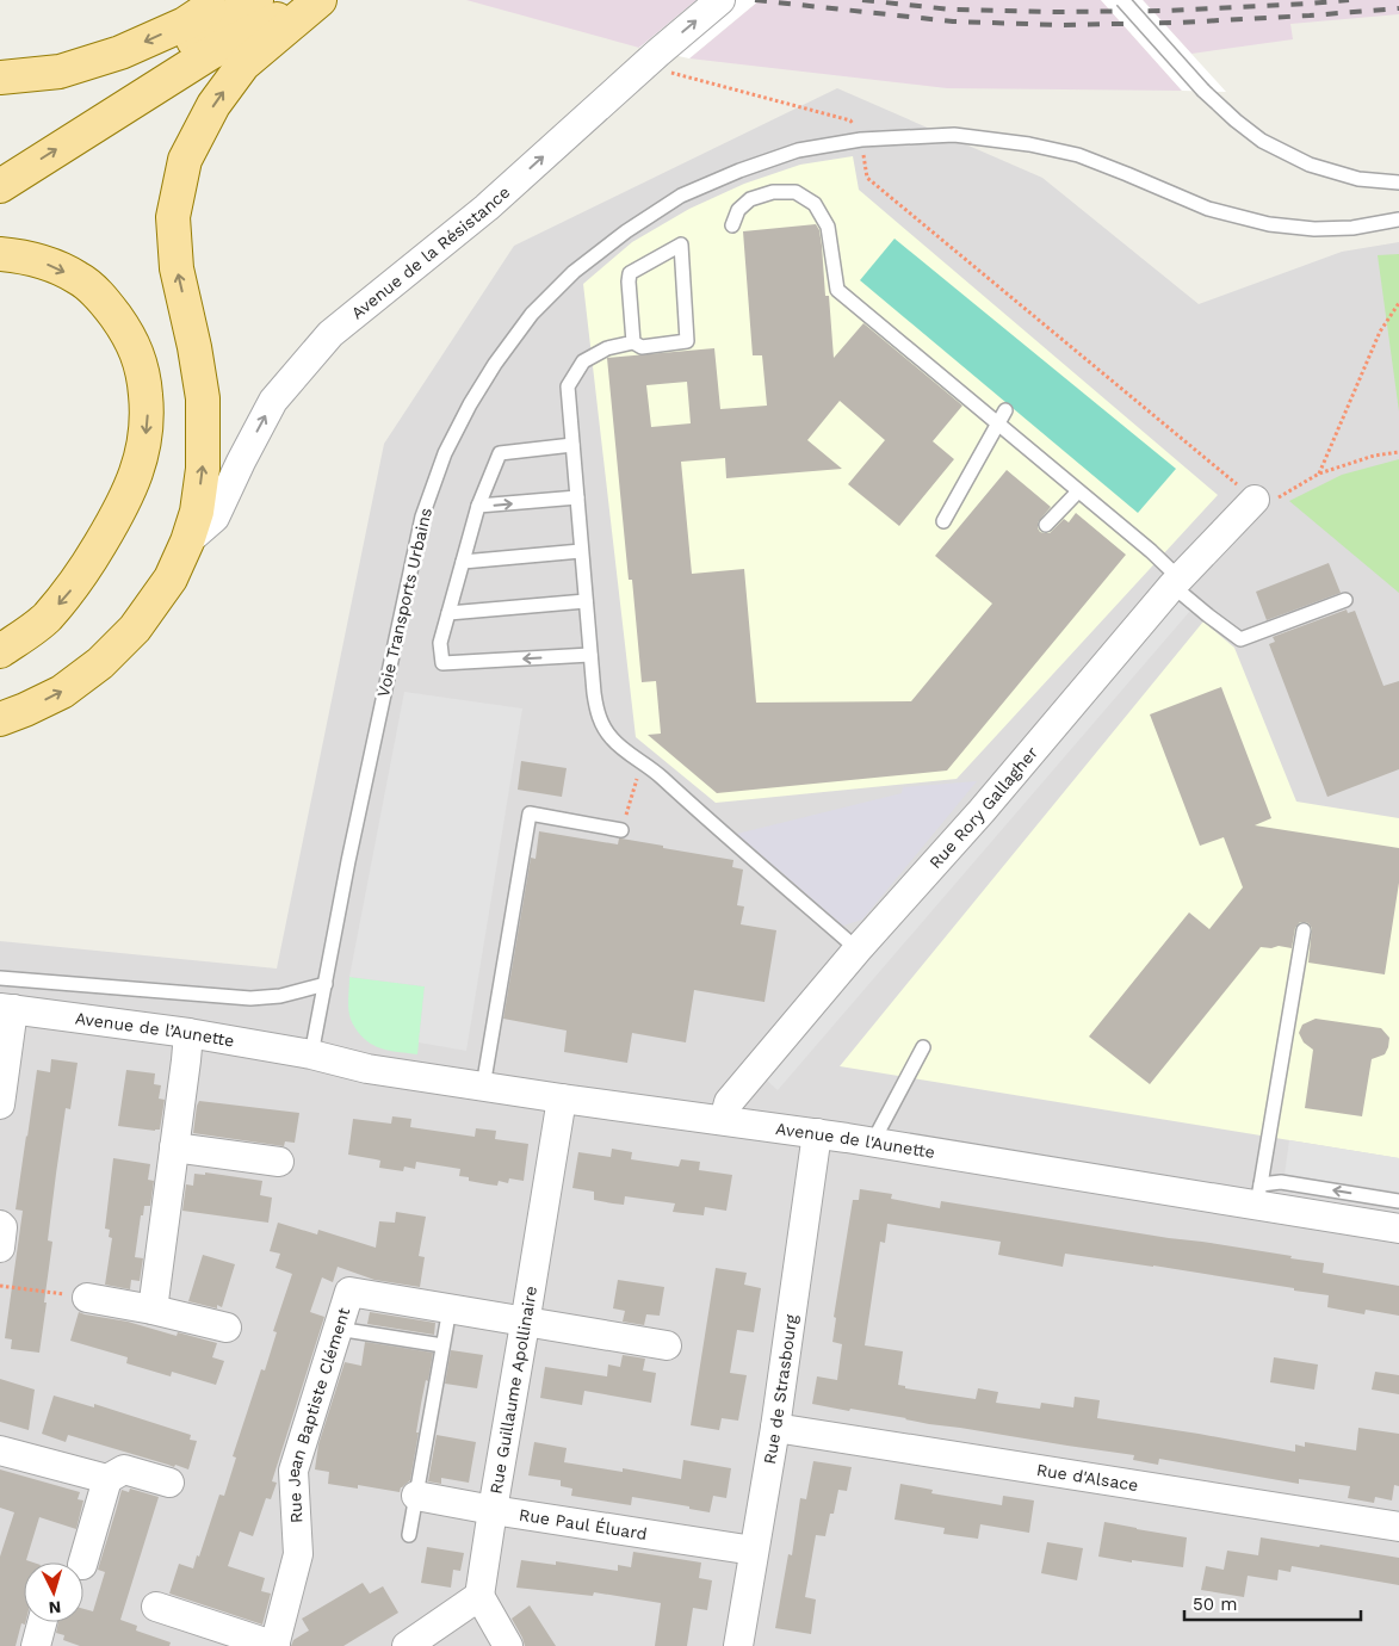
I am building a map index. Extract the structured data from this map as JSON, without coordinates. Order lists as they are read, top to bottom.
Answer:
{
  "streets": {
    "street": [
      "Avenue de la Résistance",
      "Rue Rory Gallagher",
      "Avenue de l’Aunette",
      "Avenue de l'Aunette",
      "Rue de Strasbourg",
      "Rue Guillaume Apollinaire",
      "Rue Jean Baptiste Clément",
      "Rue d'Alsace",
      "Rue Paul Éluard"
    ],
    "lane": ["Voie Transports Urbains"]
  },
  "crossings": [
    ["Voie Transports Urbains", "Avenue de l’Aunette"],
    ["Voie Transports Urbains", "Avenue de l'Aunette"],
    ["Rue Rory Gallagher", "Avenue de l'Aunette"],
    ["Avenue de l’Aunette", "Avenue de l'Aunette"],
    ["Avenue de l'Aunette", "Rue de Strasbourg"],
    ["Avenue de l'Aunette", "Rue Guillaume Apollinaire"],
    ["Rue de Strasbourg", "Rue d'Alsace"],
    ["Rue de Strasbourg", "Rue Paul Éluard"],
    ["Rue Guillaume Apollinaire", "Rue Jean Baptiste Clément"],
    ["Rue Guillaume Apollinaire", "Rue Paul Éluard"]
  ],
  "one_way": ["Avenue de la Résistance"],
  "scale_bar": "50 m",
  "north": "bottom"
}
